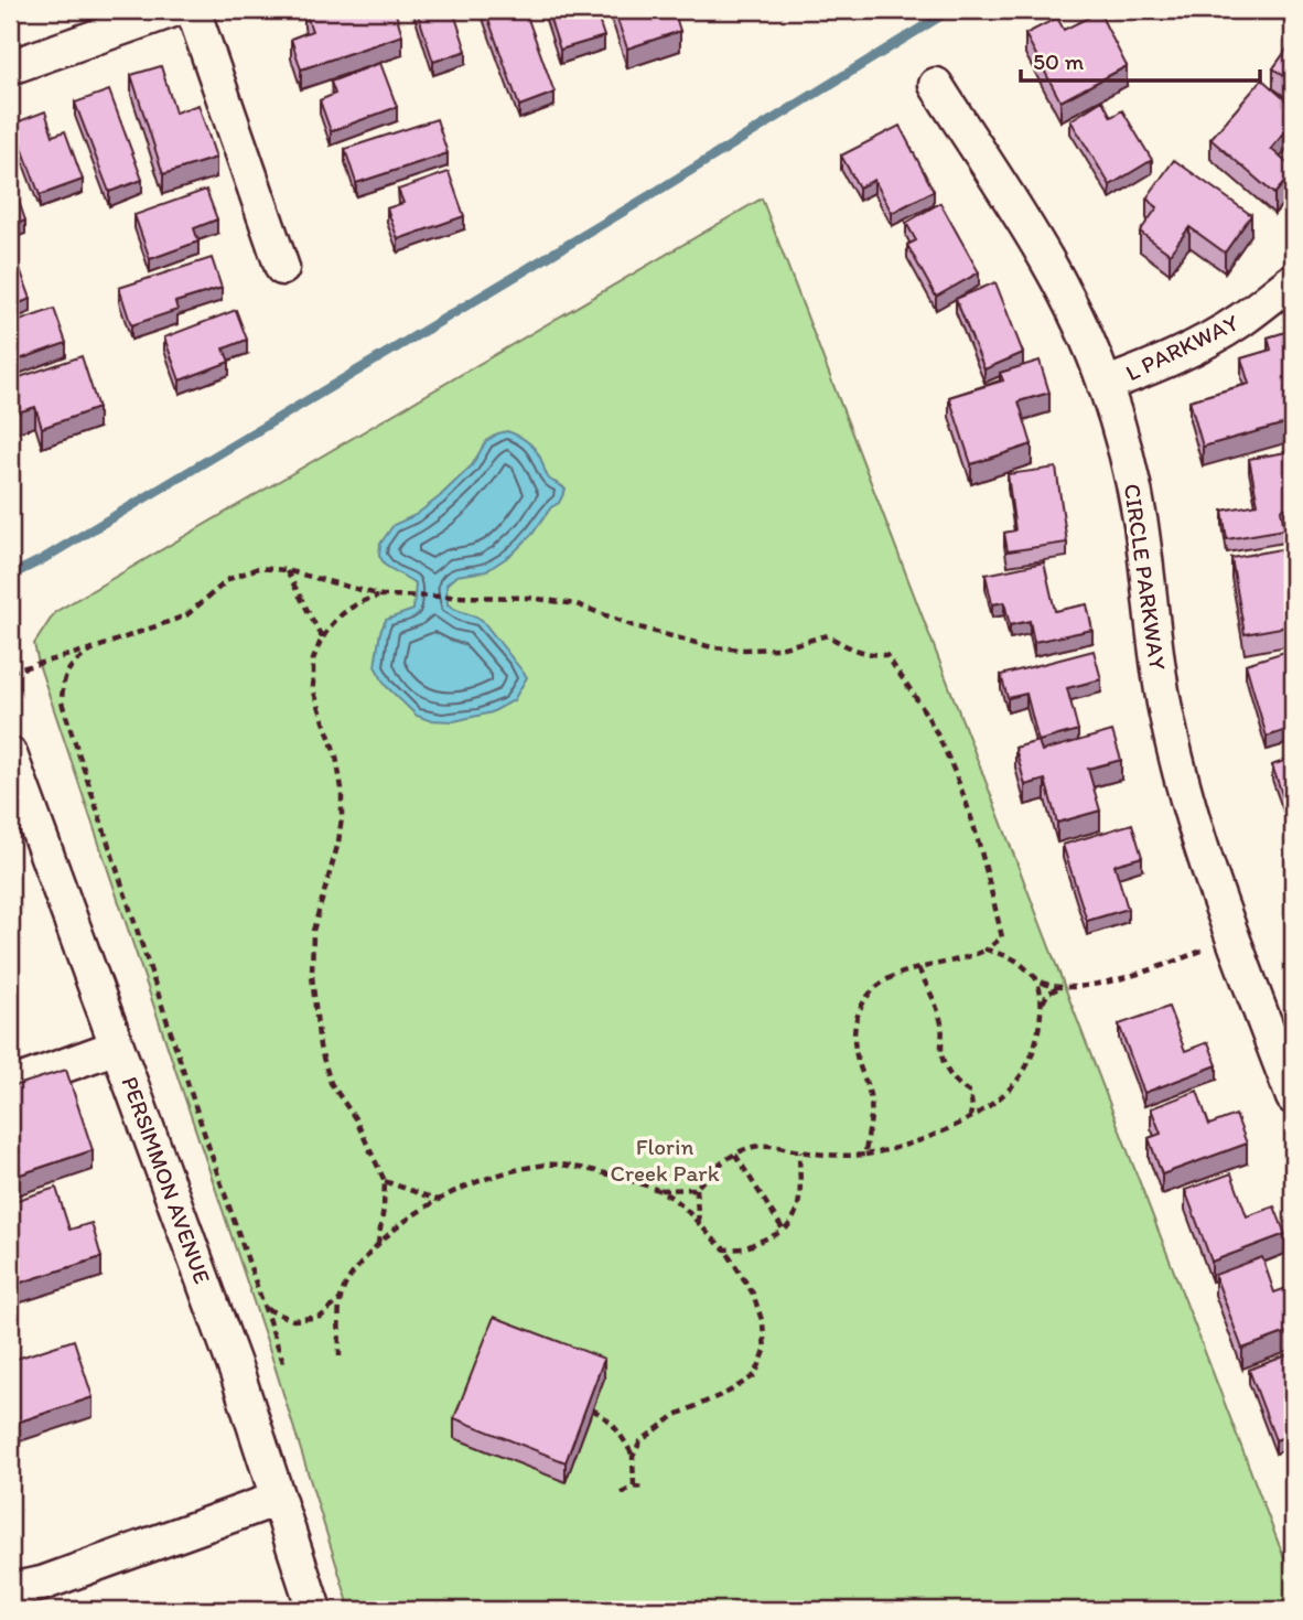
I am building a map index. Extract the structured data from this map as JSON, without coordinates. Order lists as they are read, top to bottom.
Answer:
{
  "streets": {
    "street": ["L PARKWAY", "CIRCLE PARKWAY", "PERSIMMON AVENUE"]
  },
  "crossings": [
    ["L PARKWAY", "CIRCLE PARKWAY"]
  ],
  "parks": ["Florin Creek Park"],
  "scale_bar": "50 m"
}
